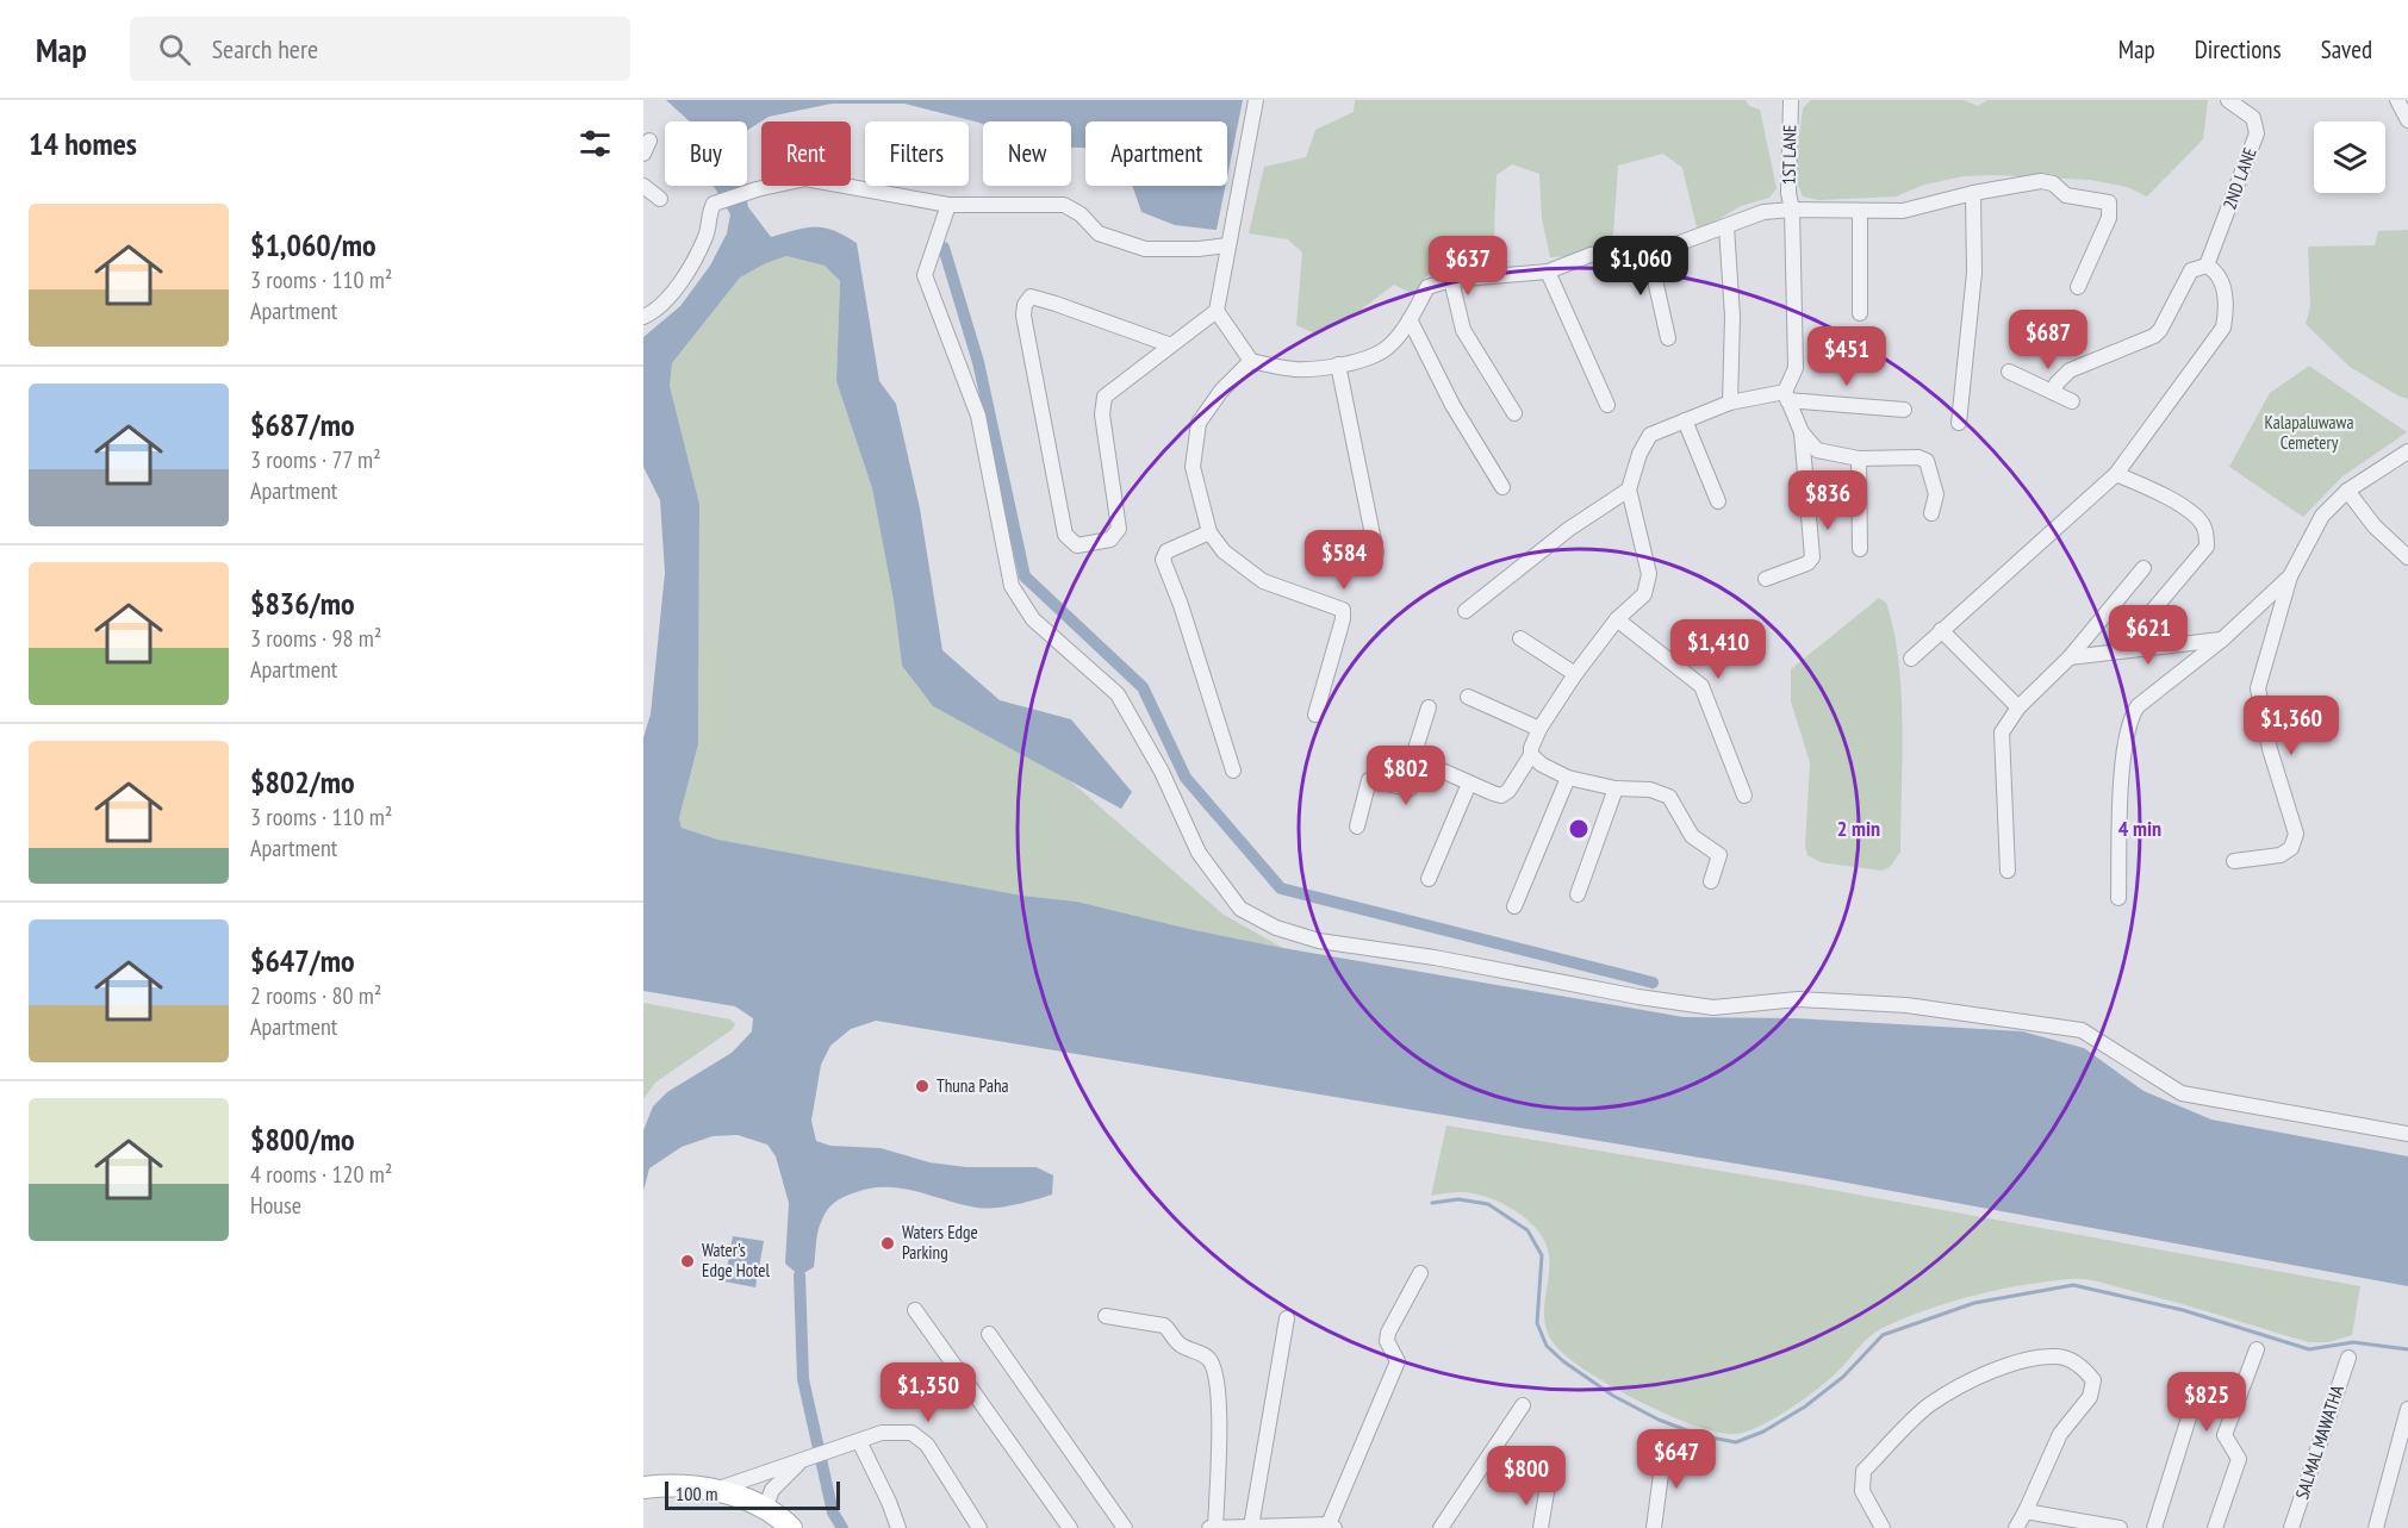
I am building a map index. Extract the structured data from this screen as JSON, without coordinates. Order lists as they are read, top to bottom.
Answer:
{
  "streets": {
    "street": ["1ST LANE", "2ND LANE", "SALMAL MAWATHA"]
  },
  "parks": ["Kalapaluwawa Cemetery"],
  "places": ["Thuna Paha", "Waters Edge Parking", "Water's Edge Hotel"],
  "scale_bar": "100 m",
  "page": {
    "header": "Map",
    "search": "Search here",
    "nav": ["Map", "Directions", "Saved"],
    "heading": "14 homes",
    "chip": [
      "Buy",
      "Rent",
      "Filters",
      "New",
      "Apartment"
    ],
    "list": [
      {
        "name": "$1,060/mo",
        "note": "3 rooms · 110 m² · Apartment"
      },
      {
        "name": "$687/mo",
        "note": "3 rooms · 77 m² · Apartment"
      },
      {
        "name": "$836/mo",
        "note": "3 rooms · 98 m² · Apartment"
      },
      {
        "name": "$802/mo",
        "note": "3 rooms · 110 m² · Apartment"
      },
      {
        "name": "$647/mo",
        "note": "2 rooms · 80 m² · Apartment"
      },
      {
        "name": "$800/mo",
        "note": "4 rooms · 120 m² · House"
      }
    ],
    "price": [
      "$637",
      "$1,060",
      "$687",
      "$451",
      "$836",
      "$584",
      "$621",
      "$1,410",
      "$1,360",
      "$802",
      "$1,350",
      "$825",
      "$647",
      "$800"
    ],
    "scale": "100 m"
  },
  "rings": ["2 min", "4 min"]
}
